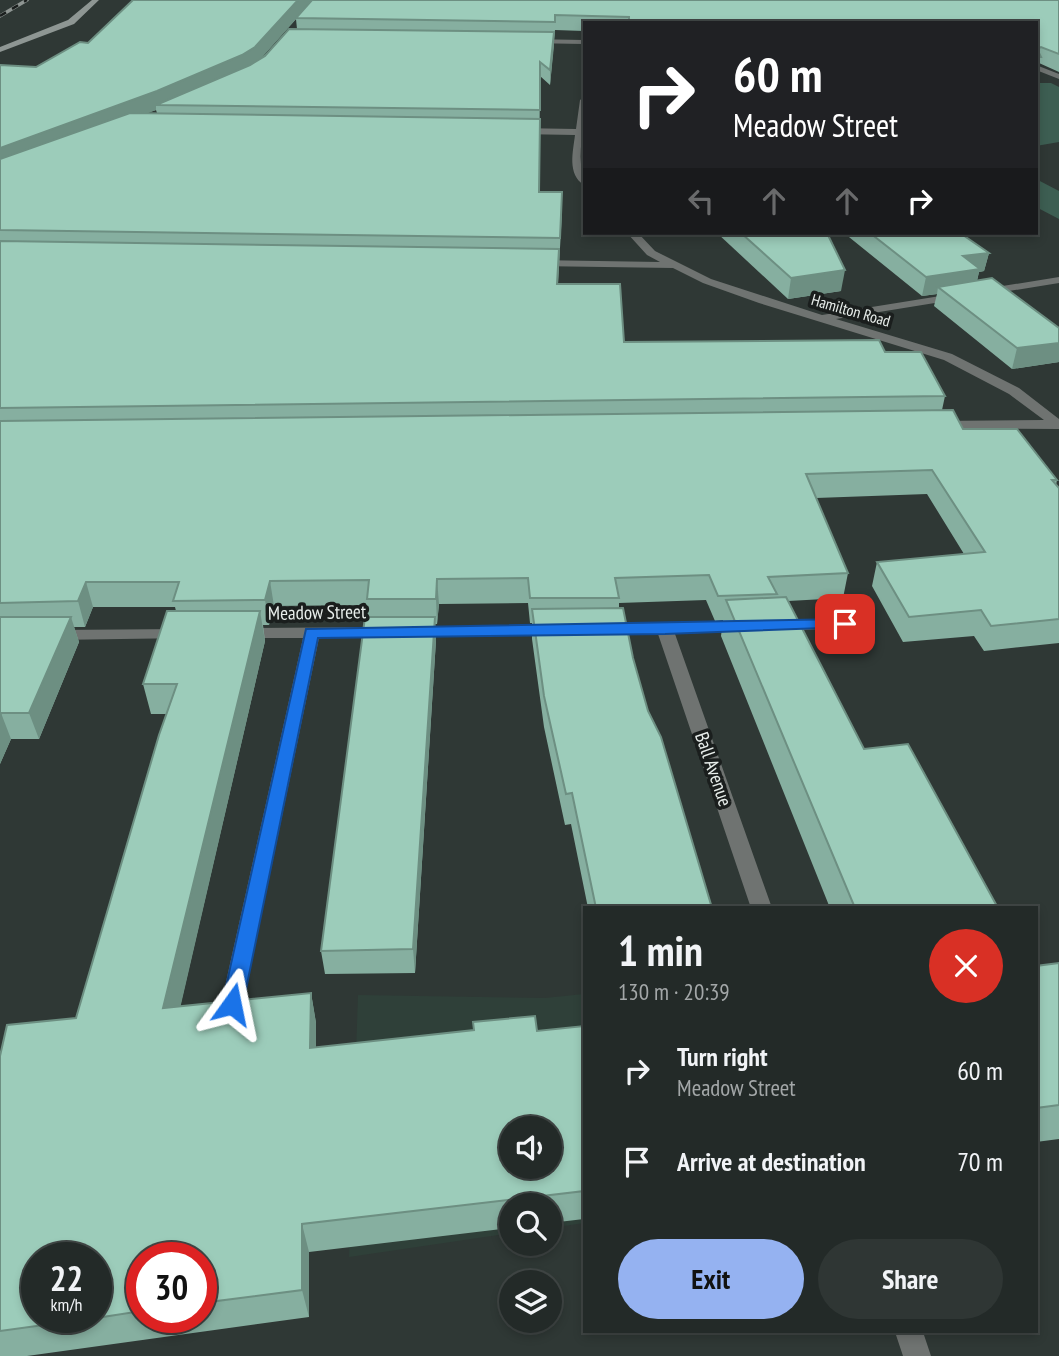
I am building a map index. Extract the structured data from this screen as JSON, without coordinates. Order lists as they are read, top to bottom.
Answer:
{
  "streets": {
    "street": ["Hamilton Road", "Meadow Street", "Ball Avenue"]
  },
  "crossings": [
    ["Meadow Street", "Ball Avenue"]
  ],
  "page": {
    "turn": ["60 m", "Meadow Street"],
    "heading": ["1 min", "130 m · 20:39"],
    "list": [
      {
        "name": "Turn right",
        "note": "Meadow Street",
        "value": "60 m"
      },
      {
        "name": "Arrive at destination",
        "value": "70 m"
      }
    ],
    "buttons": ["Exit", "Share"],
    "speed": "22 km/h",
    "limit": "30"
  }
}
